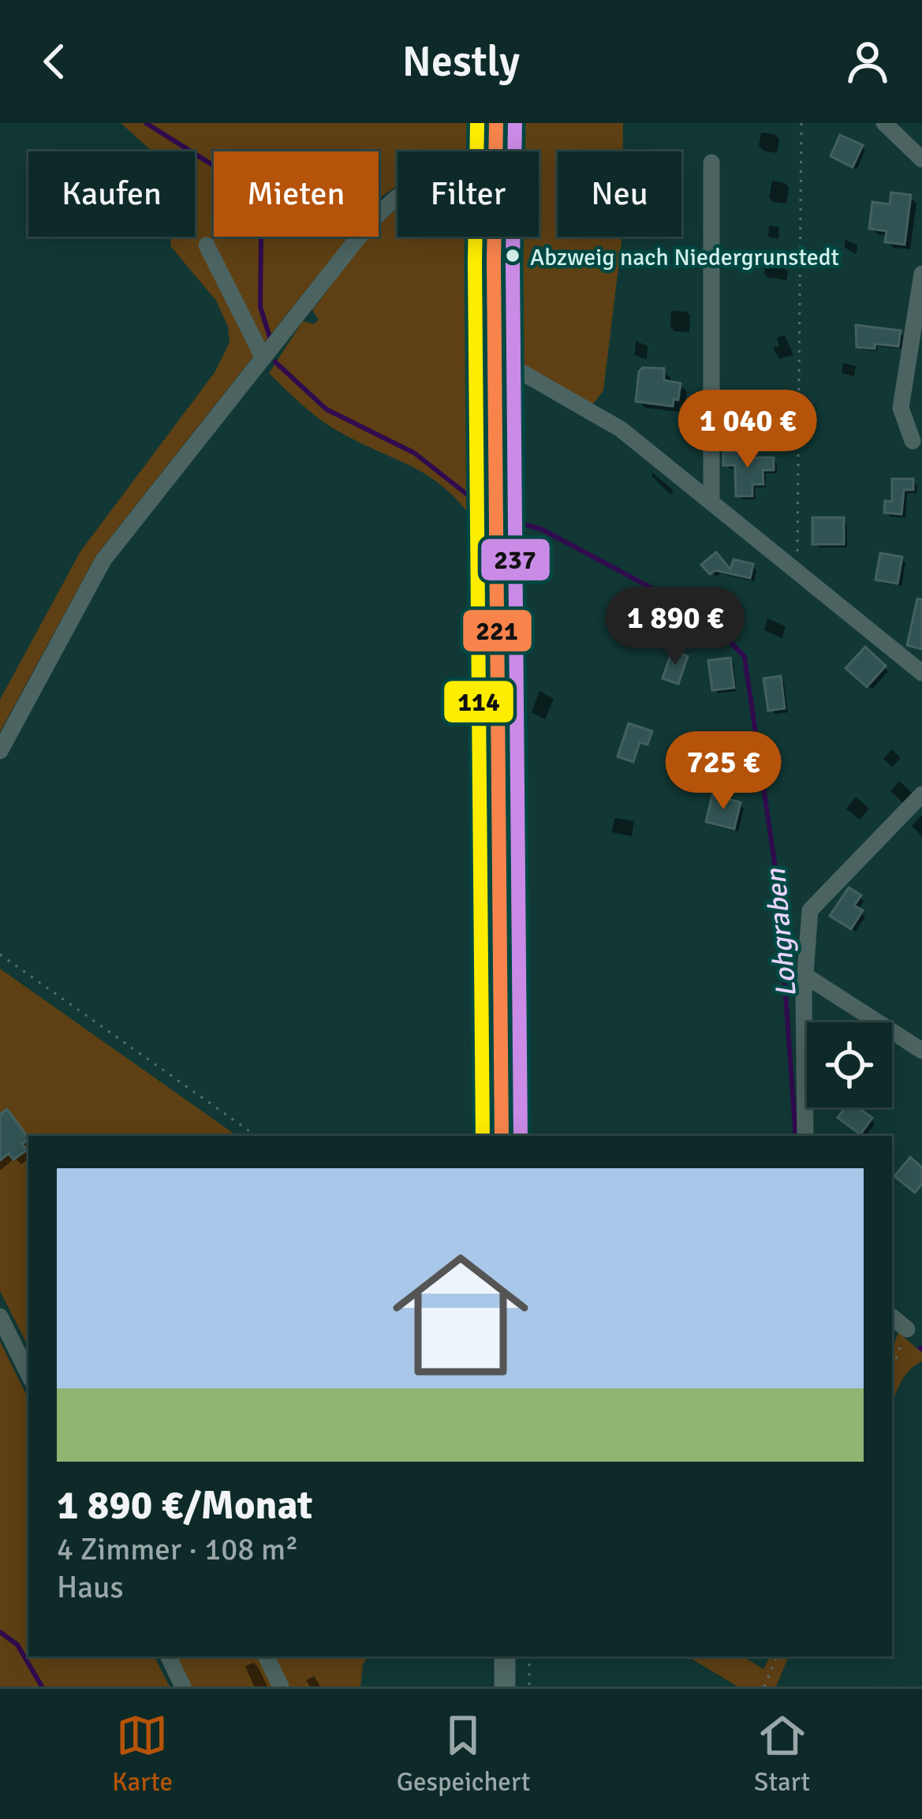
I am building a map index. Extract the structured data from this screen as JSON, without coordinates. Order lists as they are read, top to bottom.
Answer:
{
  "water": ["Lohgraben"],
  "places": ["Abzweig nach Niedergrunstedt"],
  "lines": ["transit line 221", "transit line 114", "transit line 237"],
  "page": {
    "header": "Nestly",
    "chip": [
      "Kaufen",
      "Mieten",
      "Filter",
      "Neu"
    ],
    "price": ["1 040 €", "1 890 €", "725 €"],
    "list": [
      {
        "name": "1 890 €/Monat",
        "note": "4 Zimmer · 108 m² · Haus"
      }
    ],
    "tabs": ["Karte", "Gespeichert", "Start"]
  }
}
